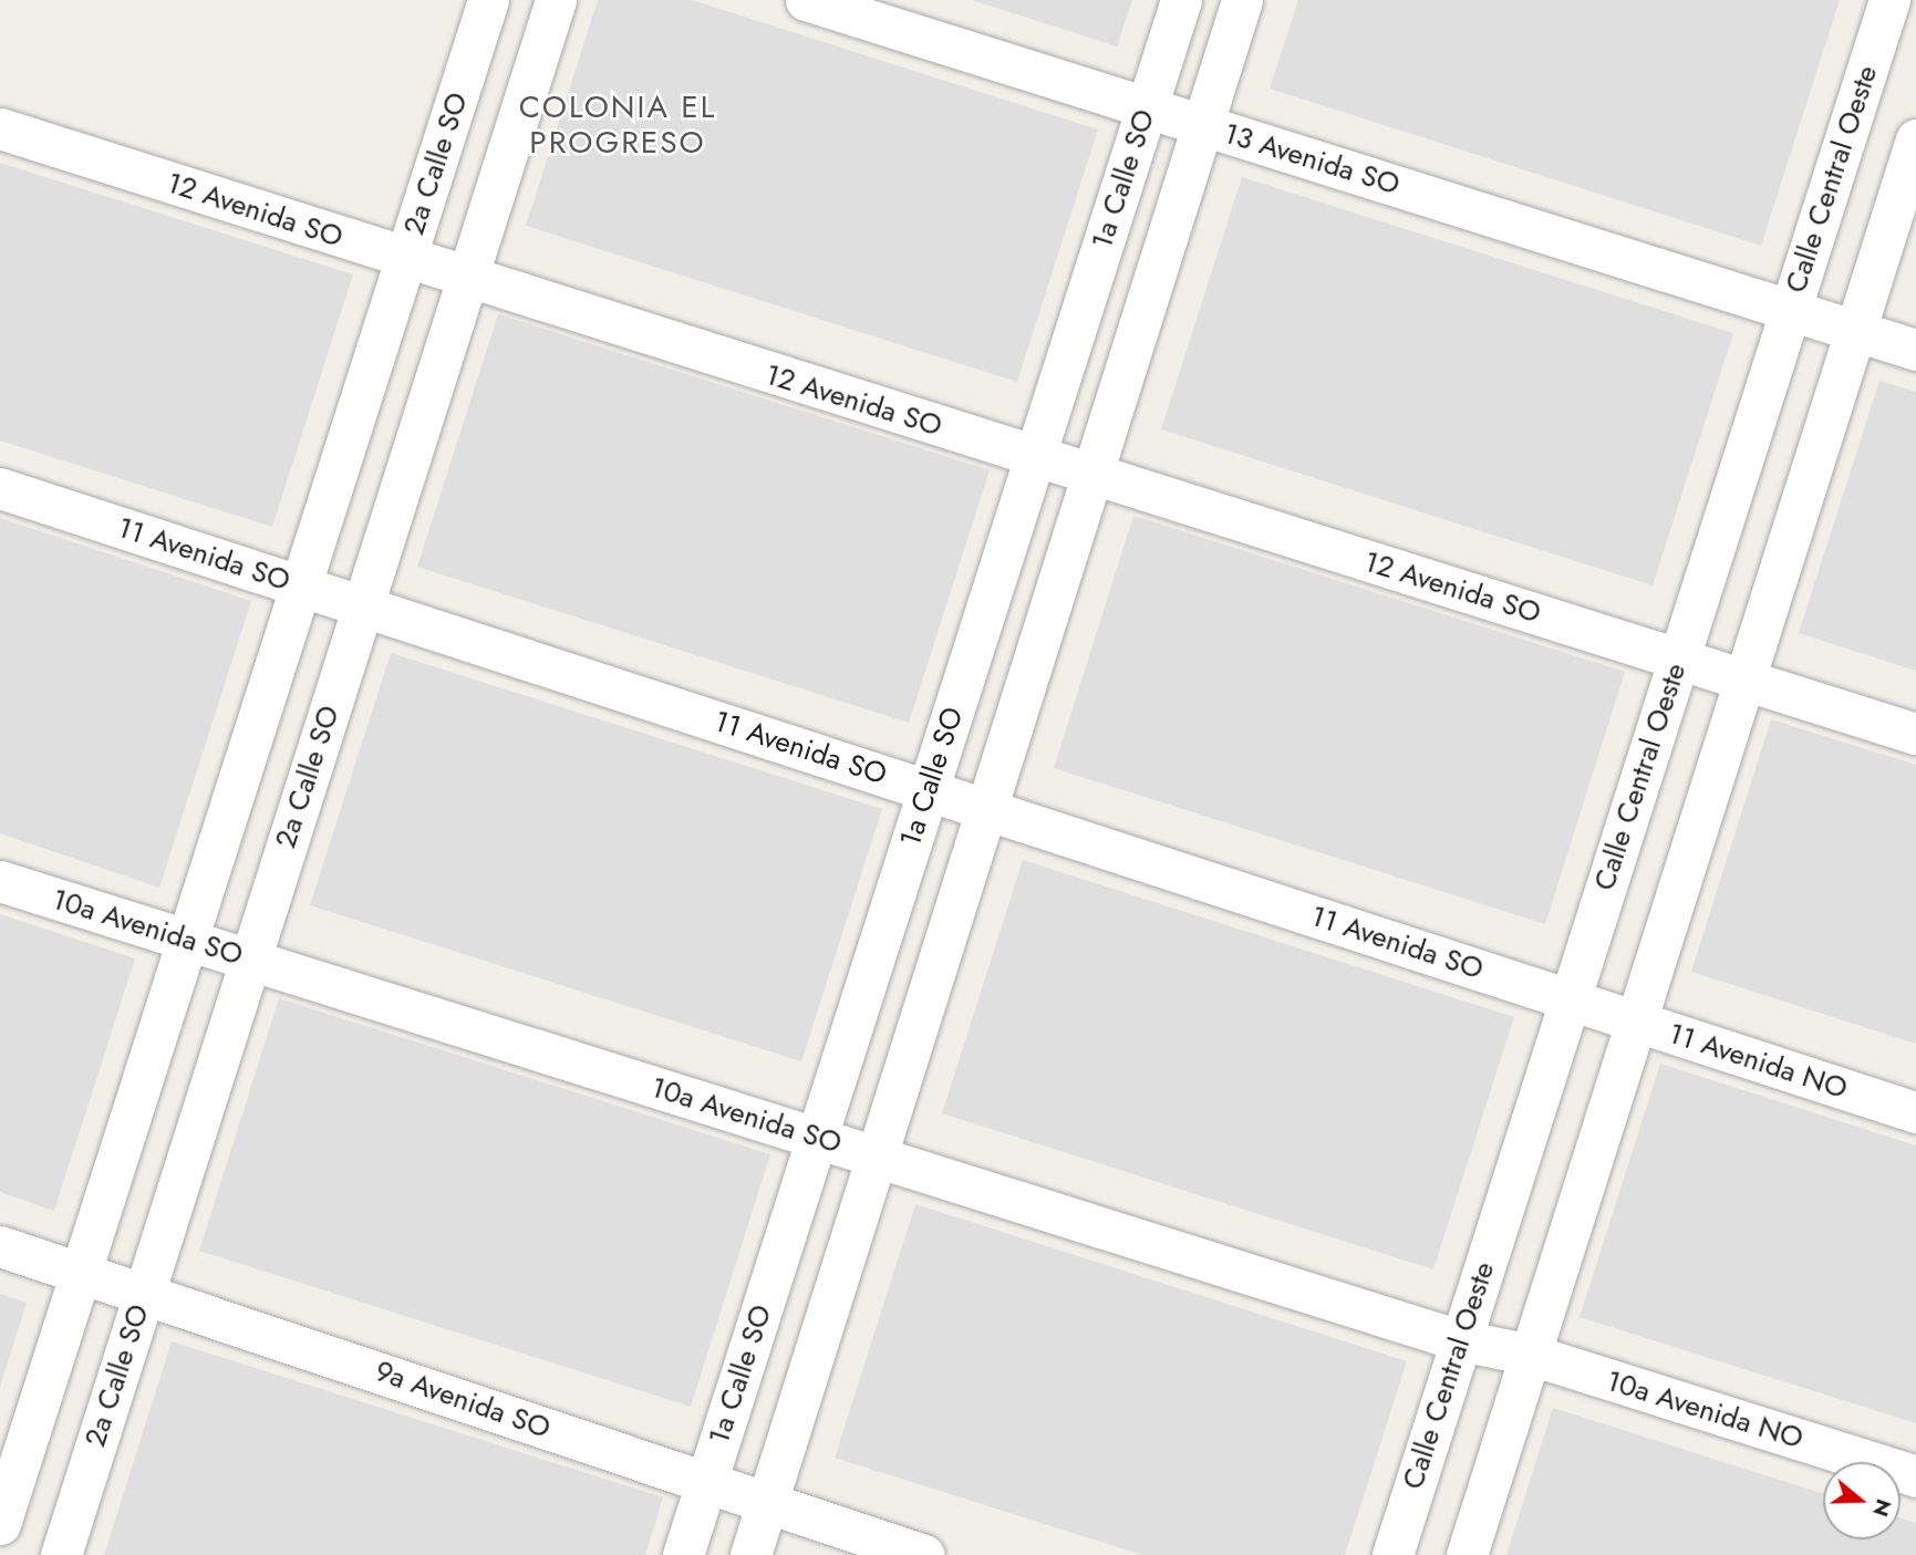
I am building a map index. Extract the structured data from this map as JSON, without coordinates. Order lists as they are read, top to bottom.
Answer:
{
  "streets": {
    "street": [
      "13 Avenida SO",
      "2a Calle SO",
      "1a Calle SO",
      "Calle Central Oeste",
      "12 Avenida SO",
      "11 Avenida SO",
      "10a Avenida SO",
      "11 Avenida NO",
      "9a Avenida SO",
      "10a Avenida NO"
    ]
  },
  "crossings": [
    ["13 Avenida SO", "1a Calle SO"],
    ["13 Avenida SO", "Calle Central Oeste"],
    ["2a Calle SO", "12 Avenida SO"],
    ["2a Calle SO", "11 Avenida SO"],
    ["2a Calle SO", "10a Avenida SO"],
    ["2a Calle SO", "9a Avenida SO"],
    ["1a Calle SO", "12 Avenida SO"],
    ["1a Calle SO", "11 Avenida SO"],
    ["1a Calle SO", "10a Avenida SO"],
    ["1a Calle SO", "9a Avenida SO"],
    ["Calle Central Oeste", "12 Avenida SO"],
    ["Calle Central Oeste", "11 Avenida SO"],
    ["Calle Central Oeste", "10a Avenida SO"],
    ["Calle Central Oeste", "11 Avenida NO"],
    ["Calle Central Oeste", "10a Avenida NO"],
    ["11 Avenida SO", "11 Avenida NO"],
    ["10a Avenida SO", "10a Avenida NO"]
  ],
  "districts": ["COLONIA EL PROGRESO"],
  "north": "right"
}
